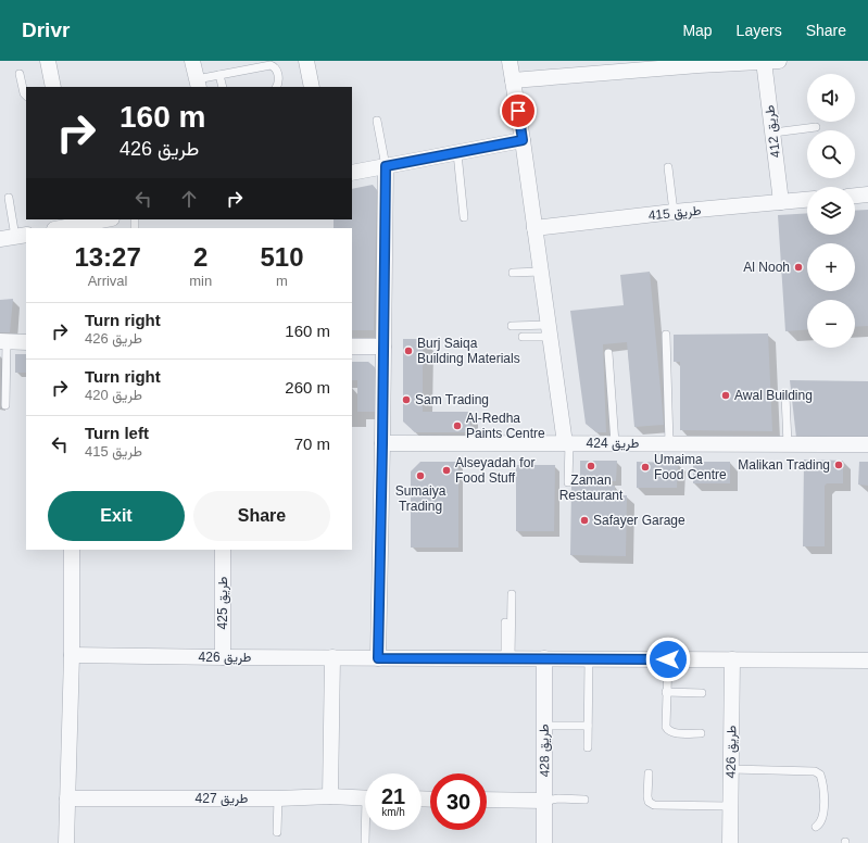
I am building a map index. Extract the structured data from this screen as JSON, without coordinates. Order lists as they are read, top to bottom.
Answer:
{
  "streets": {
    "street": [
      "طريق 412",
      "طريق 415",
      "طريق 424",
      "طريق 425",
      "طريق 426",
      "طريق 428",
      "طريق 427"
    ]
  },
  "crossings": [
    ["طريق 412", "طريق 415"],
    ["طريق 425", "طريق 426"],
    ["طريق 426", "طريق 428"]
  ],
  "places": [
    "Al Nooh",
    "Burj Saiqa Building Materials",
    "Awal Building",
    "Sam Trading",
    "Al-Redha Paints Centre",
    "Malikan Trading",
    "Zaman Restaurant",
    "Umaima Food Centre",
    "Alseyadah for Food Stuff",
    "Sumaiya Trading",
    "Safayer Garage"
  ],
  "page": {
    "header": "Drivr",
    "nav": ["Map", "Layers", "Share"],
    "map_buttons": ["+", "−"],
    "turn": ["160 m", "طريق 426"],
    "eta": [
      "13:27",
      "Arrival",
      "2",
      "min",
      "510",
      "m"
    ],
    "list": [
      {
        "name": "Turn right",
        "note": "طريق 426",
        "value": "160 m"
      },
      {
        "name": "Turn right",
        "note": "طريق 420",
        "value": "260 m"
      },
      {
        "name": "Turn left",
        "note": "طريق 415",
        "value": "70 m"
      }
    ],
    "buttons": ["Exit", "Share"],
    "speed": "21 km/h",
    "limit": "30"
  }
}
